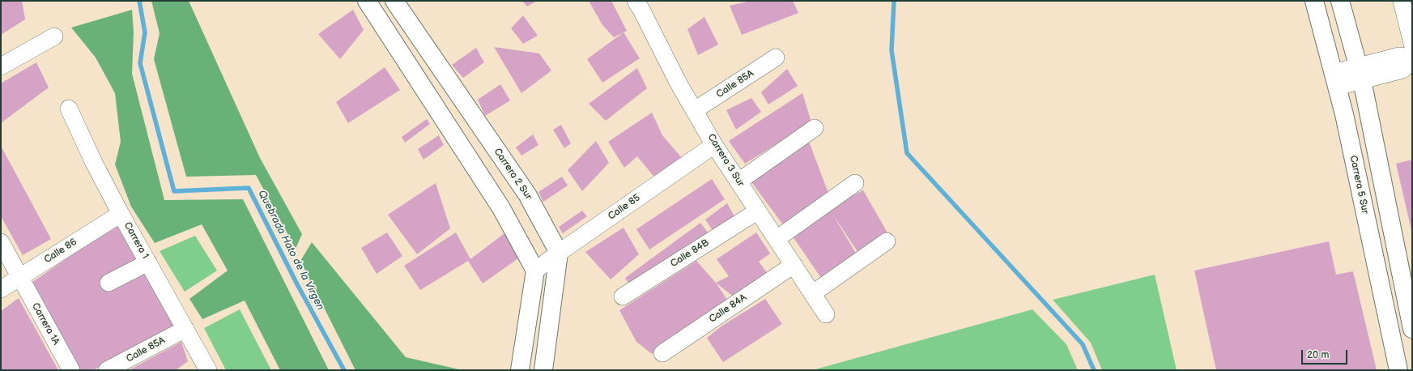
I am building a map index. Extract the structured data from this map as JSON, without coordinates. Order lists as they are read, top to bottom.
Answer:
{
  "streets": {
    "street": [
      "Calle 85A",
      "Carrera 3 Sur",
      "Carrera 2 Sur",
      "Carrera 5 Sur",
      "Calle 85",
      "Carrera 1",
      "Calle 86",
      "Calle 84B",
      "Calle 84A",
      "Carrera 1A"
    ]
  },
  "crossings": [
    ["Calle 85A", "Carrera 3 Sur"],
    ["Calle 85A", "Carrera 1"],
    ["Carrera 3 Sur", "Calle 85"],
    ["Carrera 3 Sur", "Calle 84B"],
    ["Carrera 3 Sur", "Calle 84A"],
    ["Carrera 2 Sur", "Calle 85"],
    ["Carrera 1", "Calle 86"],
    ["Calle 86", "Carrera 1A"]
  ],
  "water": ["Quebrada Hato de la Virgen"],
  "scale_bar": "20 m"
}
